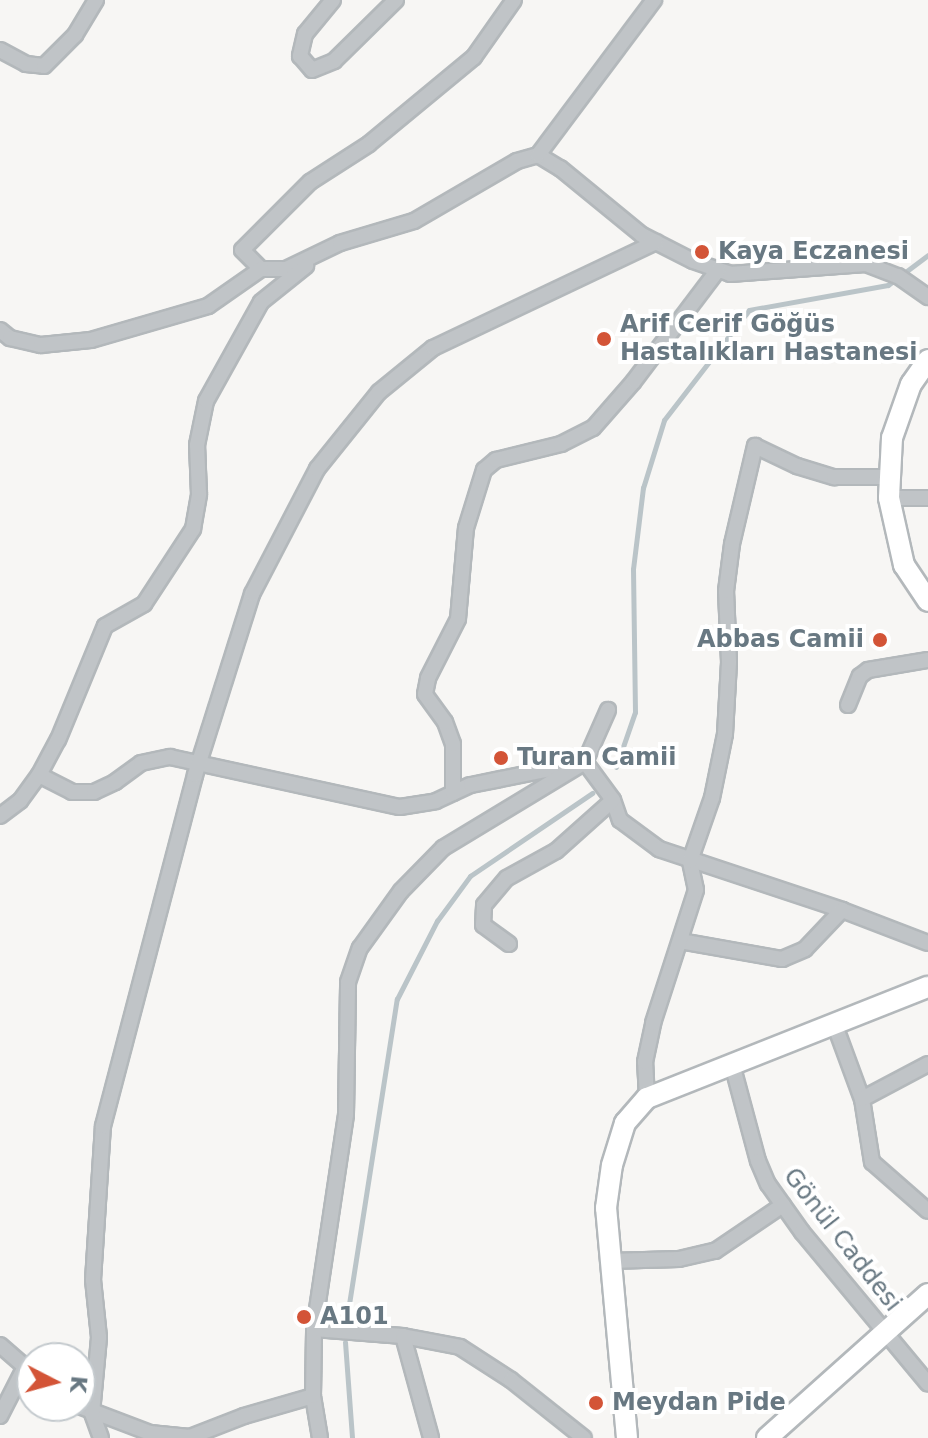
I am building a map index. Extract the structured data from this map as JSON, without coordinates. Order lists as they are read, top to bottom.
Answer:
{
  "streets": {
    "street": ["Gönül Caddesi"]
  },
  "places": [
    "Kaya Eczanesi",
    "Arif Cerif Göğüs Hastalıkları Hastanesi",
    "Abbas Camii",
    "Turan Camii",
    "A101",
    "Meydan Pide"
  ],
  "north": "right"
}
